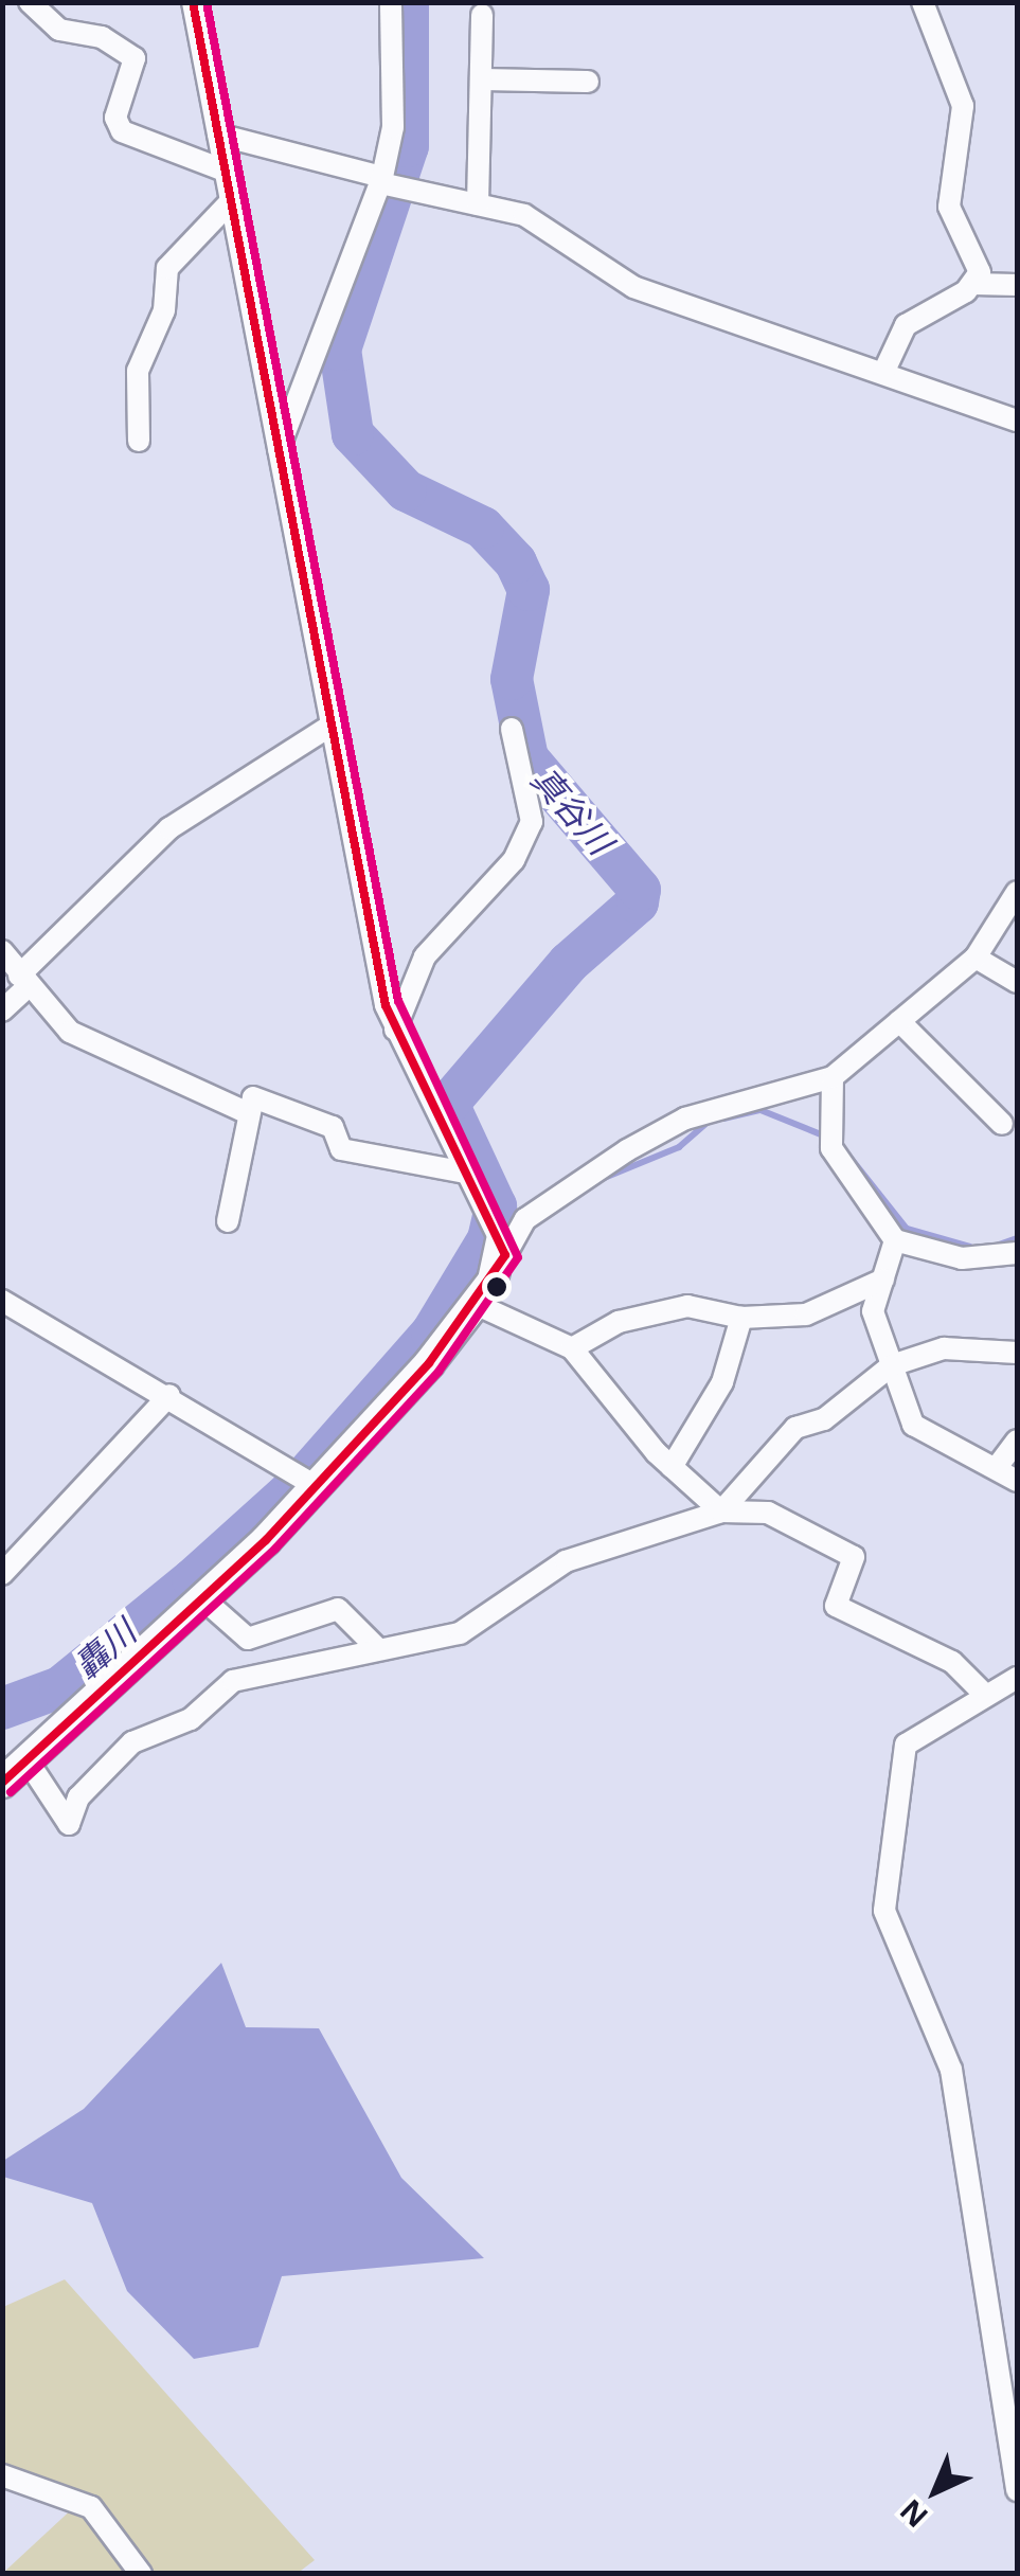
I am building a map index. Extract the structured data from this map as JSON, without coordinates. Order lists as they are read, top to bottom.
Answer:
{
  "water": ["真谷川", "轟川"],
  "north": "bottom left"
}
